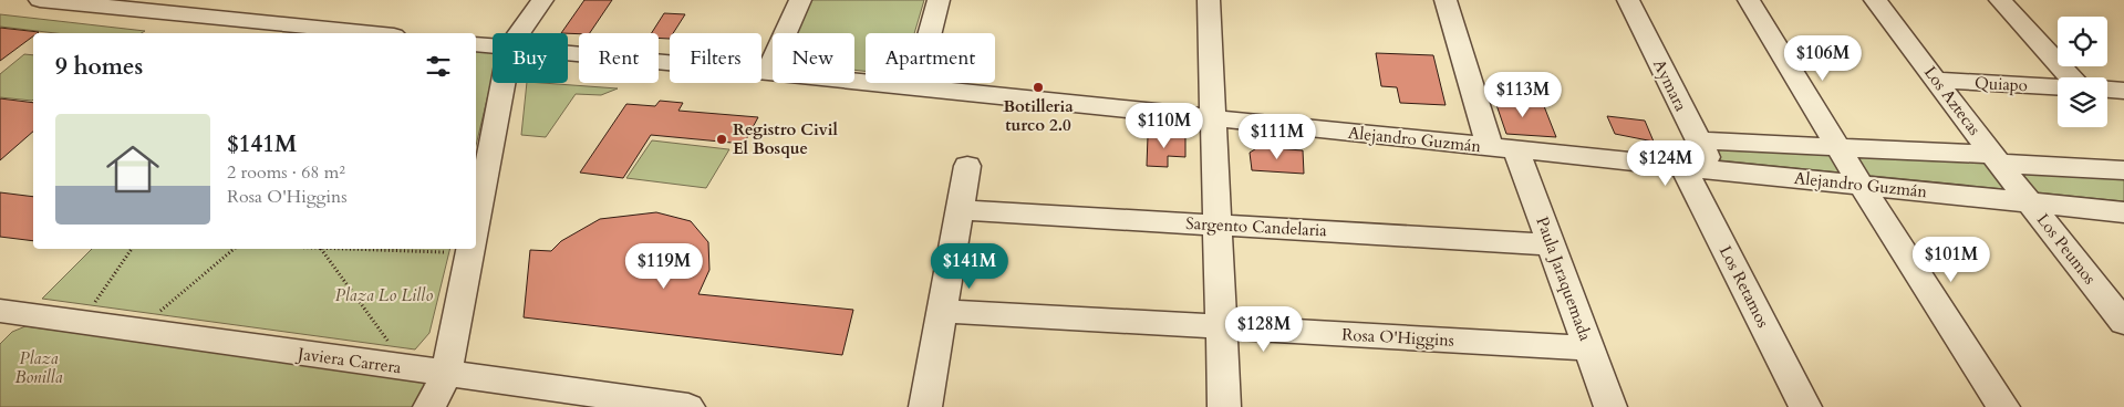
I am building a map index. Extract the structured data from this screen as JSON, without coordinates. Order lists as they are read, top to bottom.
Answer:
{
  "streets": {
    "street": [
      "Quiapo",
      "Aymara",
      "Los Aztecas",
      "Alejandro Guzmán",
      "Sargento Candelaria",
      "Los Peumos",
      "Paula Jaraquemada",
      "Los Retamos",
      "Rosa O'Higgins",
      "Javiera Carrera"
    ]
  },
  "crossings": [
    ["Quiapo", "Los Aztecas"],
    ["Aymara", "Alejandro Guzmán"],
    ["Aymara", "Los Retamos"],
    ["Los Aztecas", "Alejandro Guzmán"],
    ["Los Aztecas", "Los Peumos"],
    ["Alejandro Guzmán", "Los Peumos"],
    ["Alejandro Guzmán", "Paula Jaraquemada"],
    ["Alejandro Guzmán", "Los Retamos"],
    ["Sargento Candelaria", "Paula Jaraquemada"],
    ["Paula Jaraquemada", "Rosa O'Higgins"]
  ],
  "parks": ["Plaza Lo Lillo", "Plaza Bonilla"],
  "places": ["Botilleria turco 2.0", "Registro Civil El Bosque"],
  "page": {
    "chip": [
      "Buy",
      "Rent",
      "Filters",
      "New",
      "Apartment"
    ],
    "heading": "9 homes",
    "price": [
      "$106M",
      "$113M",
      "$110M",
      "$111M",
      "$124M",
      "$101M",
      "$119M",
      "$141M",
      "$128M"
    ],
    "list": [
      {
        "name": "$141M",
        "note": "2 rooms · 68 m² · Rosa O'Higgins"
      }
    ]
  }
}
